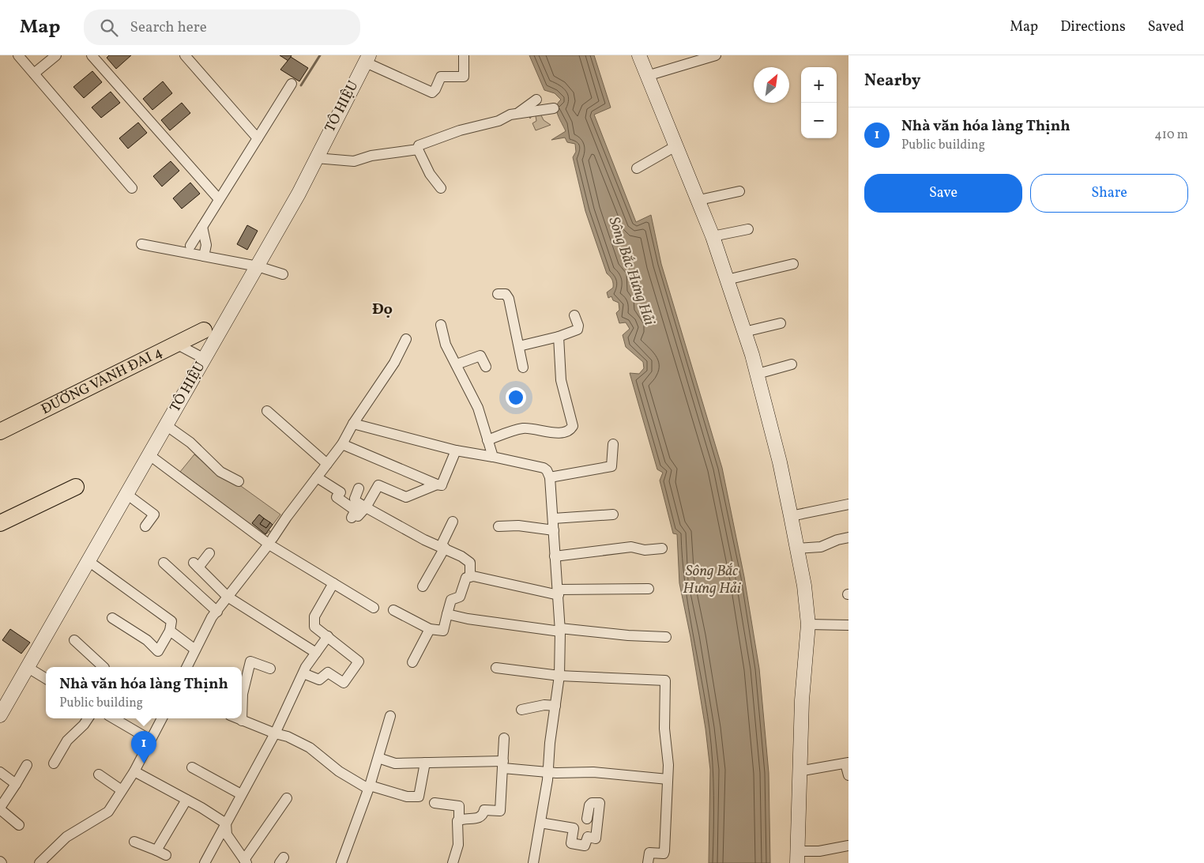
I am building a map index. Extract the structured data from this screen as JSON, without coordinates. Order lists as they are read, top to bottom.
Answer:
{
  "streets": {
    "main road": ["ĐƯỜNG VÀNH ĐAI 4"],
    "street": ["TÔ HIỆU"]
  },
  "districts": ["Đọ"],
  "water": ["Sông Bắc Hưng Hải"],
  "north": "top right",
  "page": {
    "header": "Map",
    "search": "Search here",
    "nav": ["Map", "Directions", "Saved"],
    "heading": "Nearby",
    "map_buttons": ["+", "−"],
    "list": [
      {
        "mark": "1",
        "name": "Nhà văn hóa làng Thịnh",
        "note": "Public building",
        "value": "410 m"
      }
    ],
    "buttons": ["Save", "Share"],
    "popup": ["Nhà văn hóa làng Thịnh", "Public building"],
    "pins": "1"
  }
}
